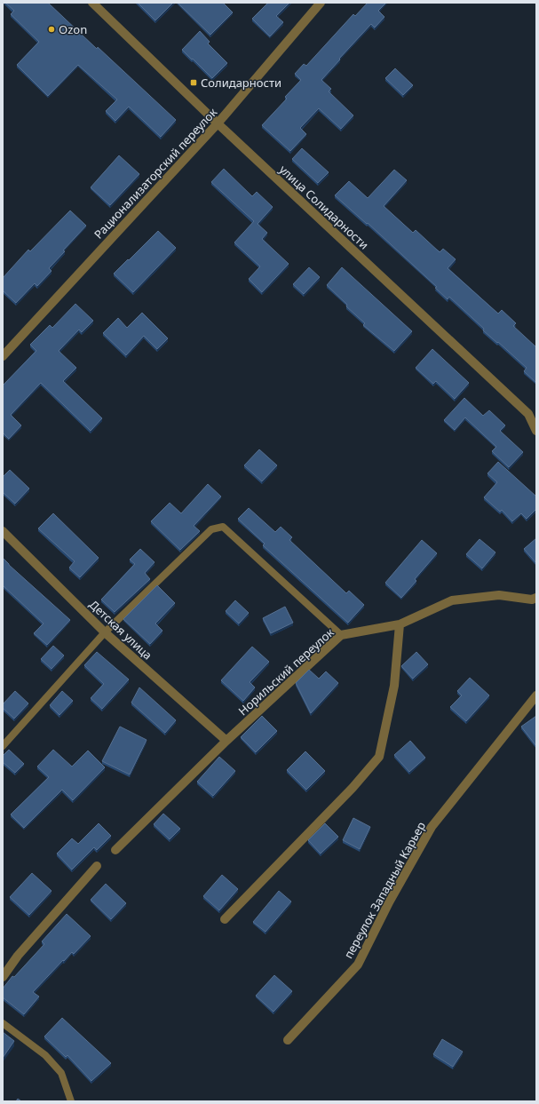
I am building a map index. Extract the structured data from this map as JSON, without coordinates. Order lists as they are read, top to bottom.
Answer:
{
  "streets": {
    "street": [
      "Рационализаторский переулок",
      "улица Солидарности",
      "Детская улица",
      "Норильский переулок",
      "переулок Западный Карьер"
    ]
  },
  "crossings": [
    ["Рационализаторский переулок", "улица Солидарности"],
    ["Детская улица", "Норильский переулок"]
  ],
  "places": {
    "other": ["Ozon"],
    "transit": ["Солидарности"]
  }
}
